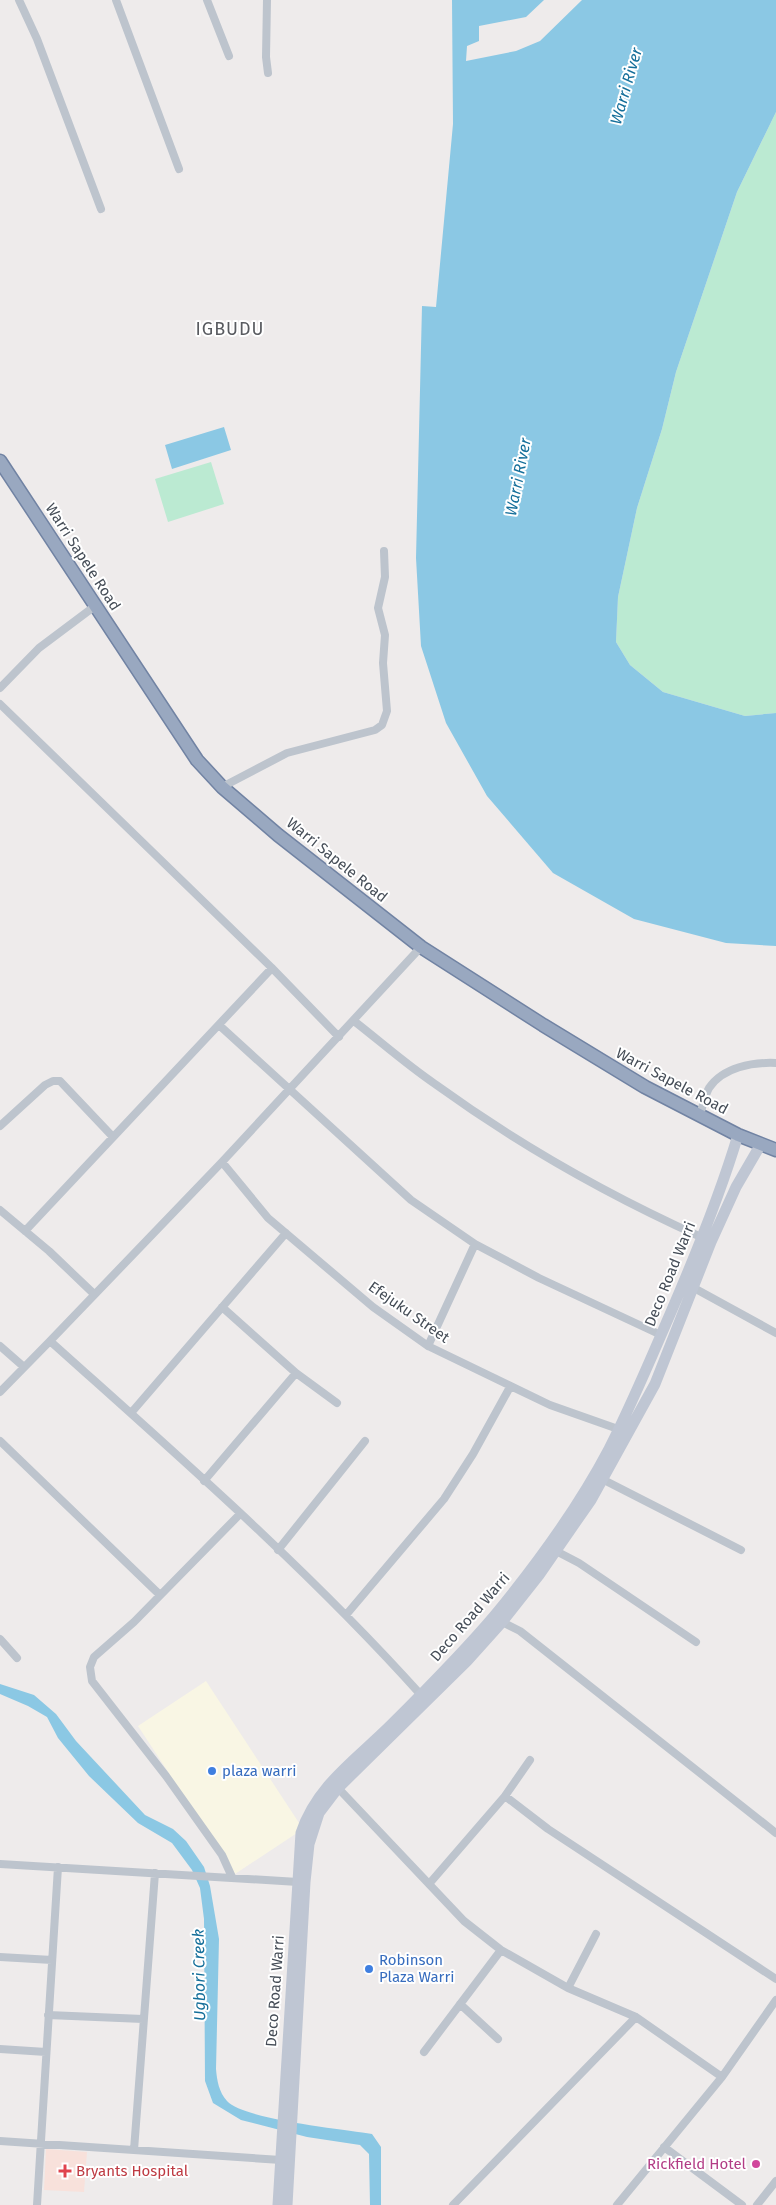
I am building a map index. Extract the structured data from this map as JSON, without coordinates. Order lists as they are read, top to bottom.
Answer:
{
  "streets": {
    "highway": ["Warri Sapele Road"],
    "main road": ["Deco Road Warri"],
    "street": ["Efejuku Street"]
  },
  "crossings": [
    ["Warri Sapele Road", "Deco Road Warri"],
    ["Deco Road Warri", "Efejuku Street"]
  ],
  "districts": ["IGBUDU"],
  "water": ["Warri River", "Ugbori Creek"],
  "places": {
    "other": ["plaza warri", "Robinson Plaza Warri", "Rickfield Hotel"],
    "health": ["Bryants Hospital"]
  }
}
